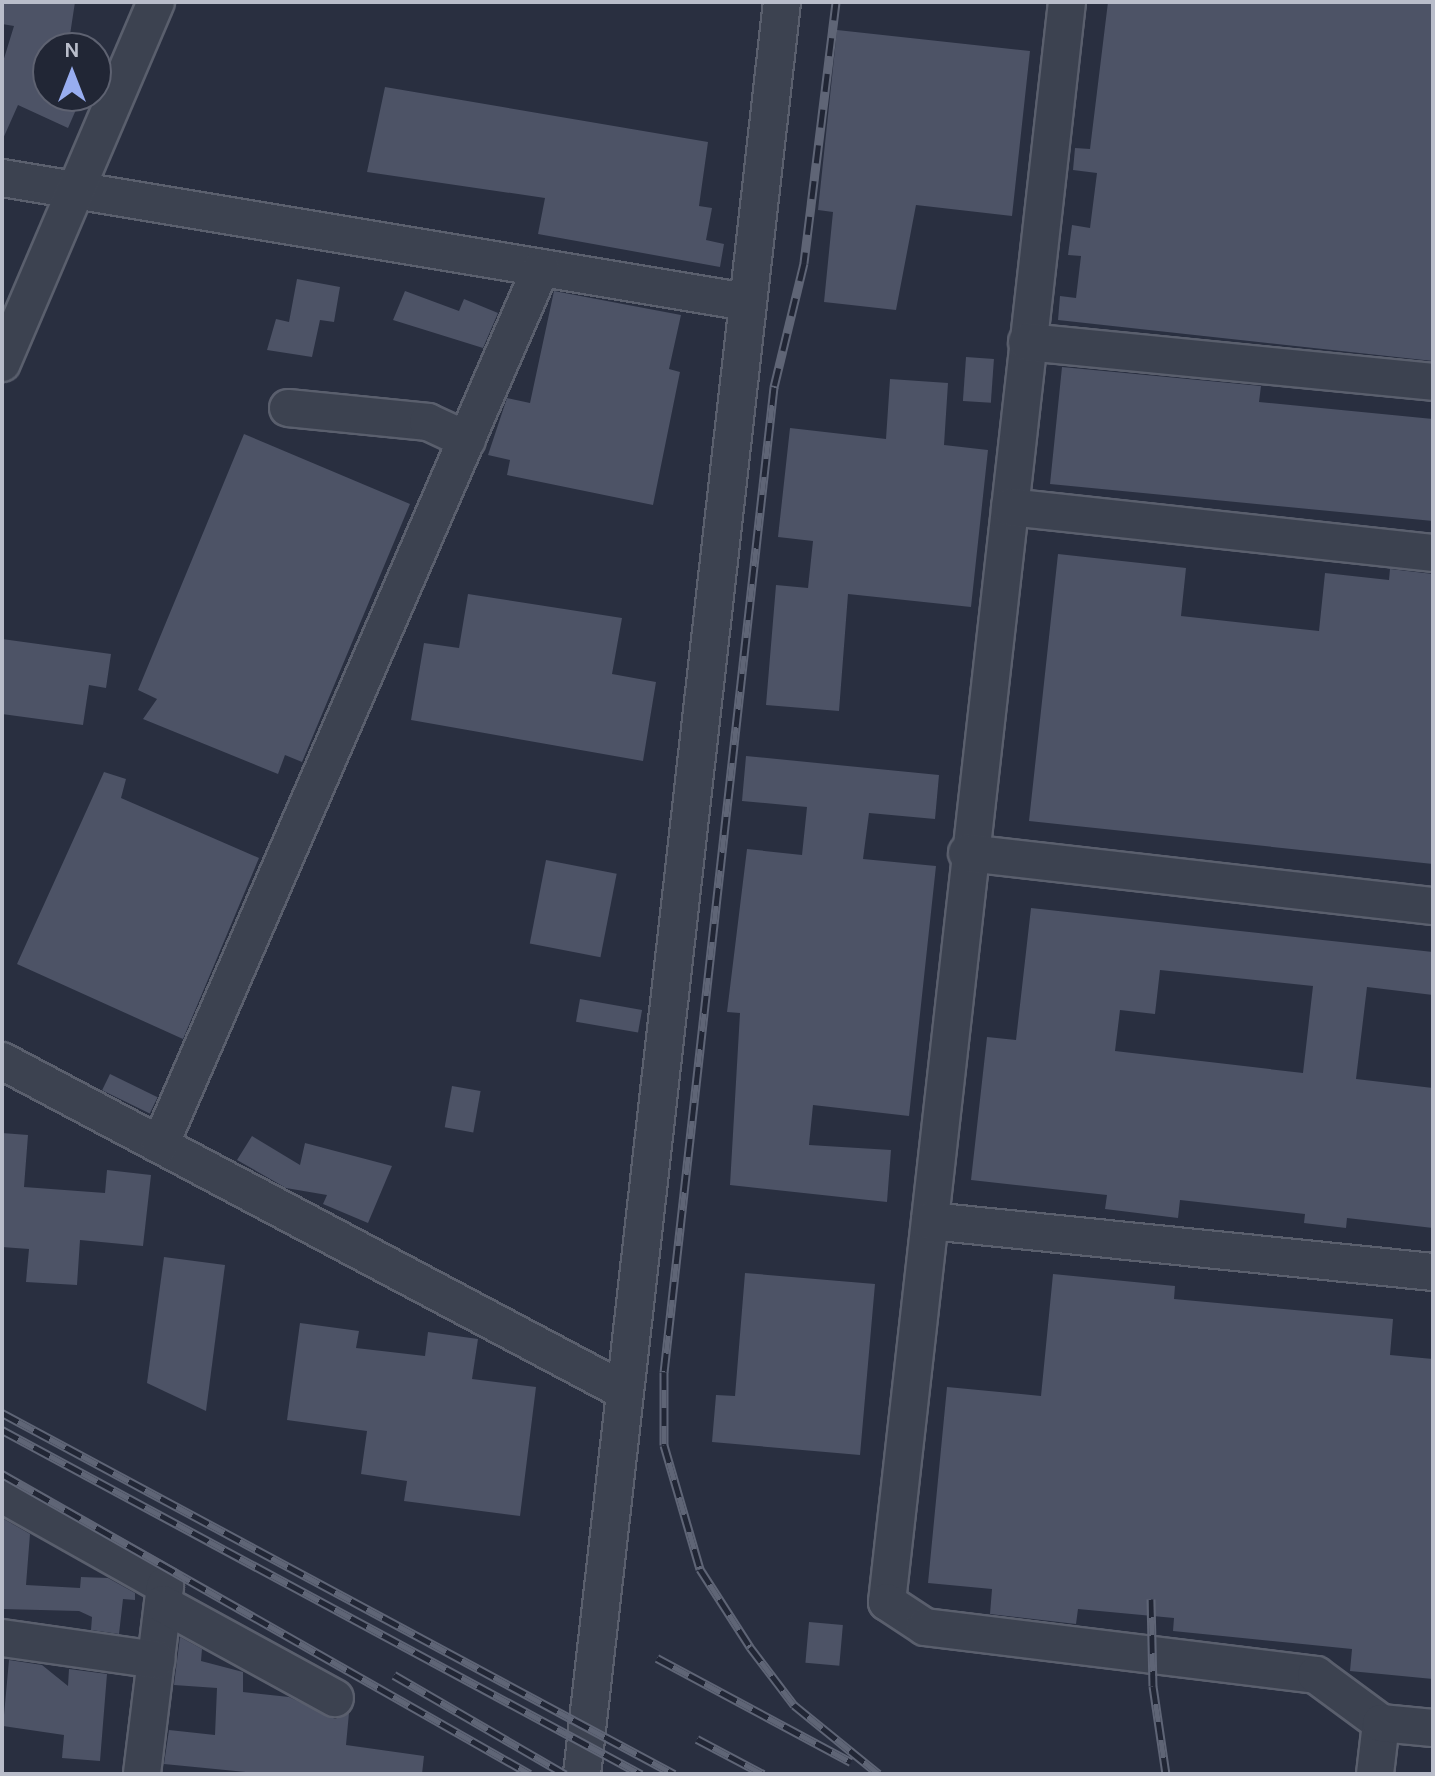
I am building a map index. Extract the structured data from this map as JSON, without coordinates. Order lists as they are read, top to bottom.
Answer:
{
  "north": "top"
}
